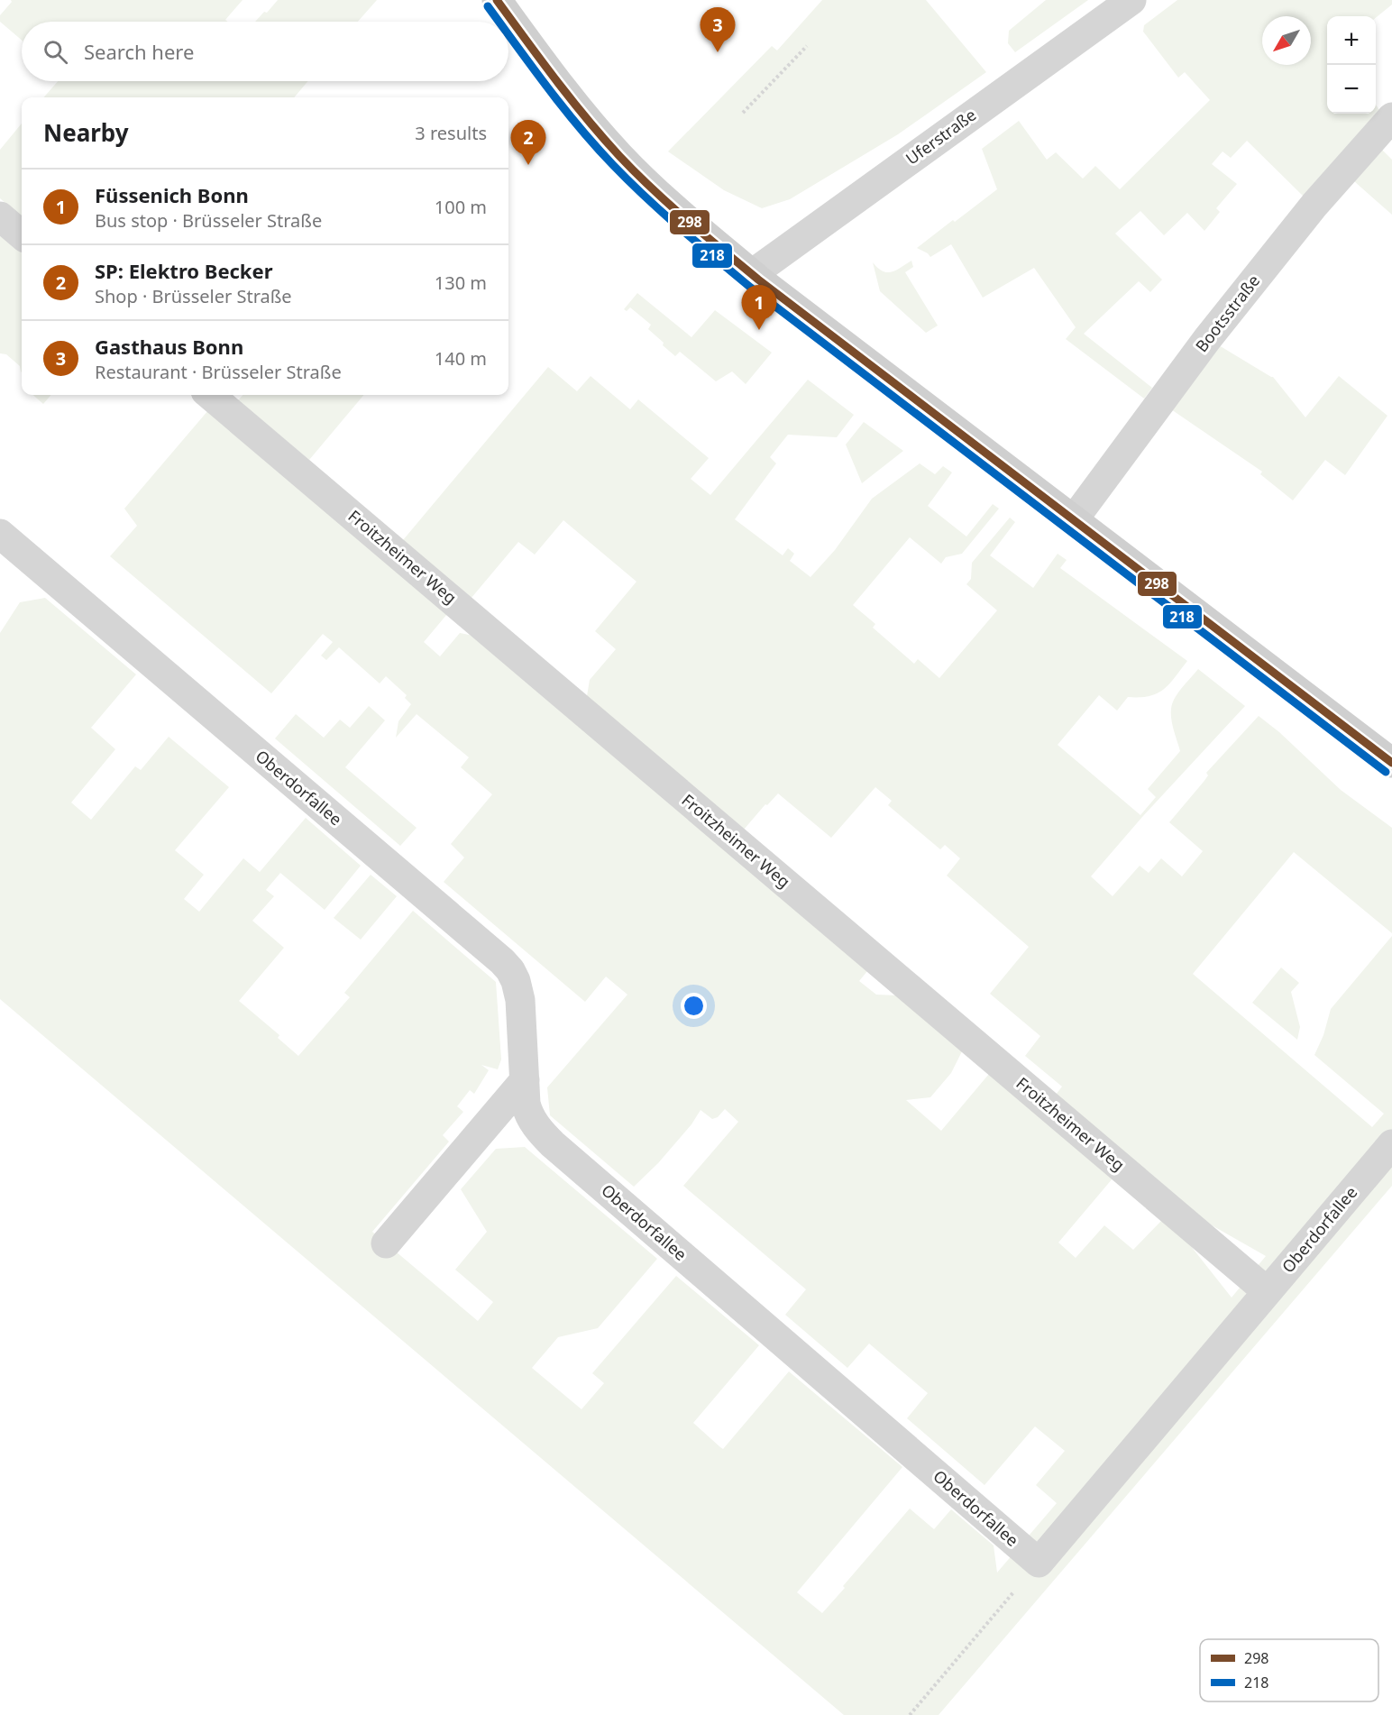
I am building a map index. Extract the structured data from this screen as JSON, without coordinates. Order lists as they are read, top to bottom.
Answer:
{
  "streets": {
    "street": [
      "Uferstraße",
      "Bootsstraße",
      "Froitzheimer Weg",
      "Oberdorfallee"
    ]
  },
  "crossings": [
    ["Froitzheimer Weg", "Oberdorfallee"]
  ],
  "lines": ["transit line 298", "transit line 218"],
  "legend": ["298", "218"],
  "north": "bottom left",
  "page": {
    "pins": ["3", "2", "1"],
    "map_buttons": ["+", "−"],
    "search": "Search here",
    "heading": ["Nearby", "3 results"],
    "list": [
      {
        "mark": "1",
        "name": "Füssenich Bonn",
        "note": "Bus stop · Brüsseler Straße",
        "value": "100 m"
      },
      {
        "mark": "2",
        "name": "SP: Elektro Becker",
        "note": "Shop · Brüsseler Straße",
        "value": "130 m"
      },
      {
        "mark": "3",
        "name": "Gasthaus Bonn",
        "note": "Restaurant · Brüsseler Straße",
        "value": "140 m"
      }
    ]
  }
}
